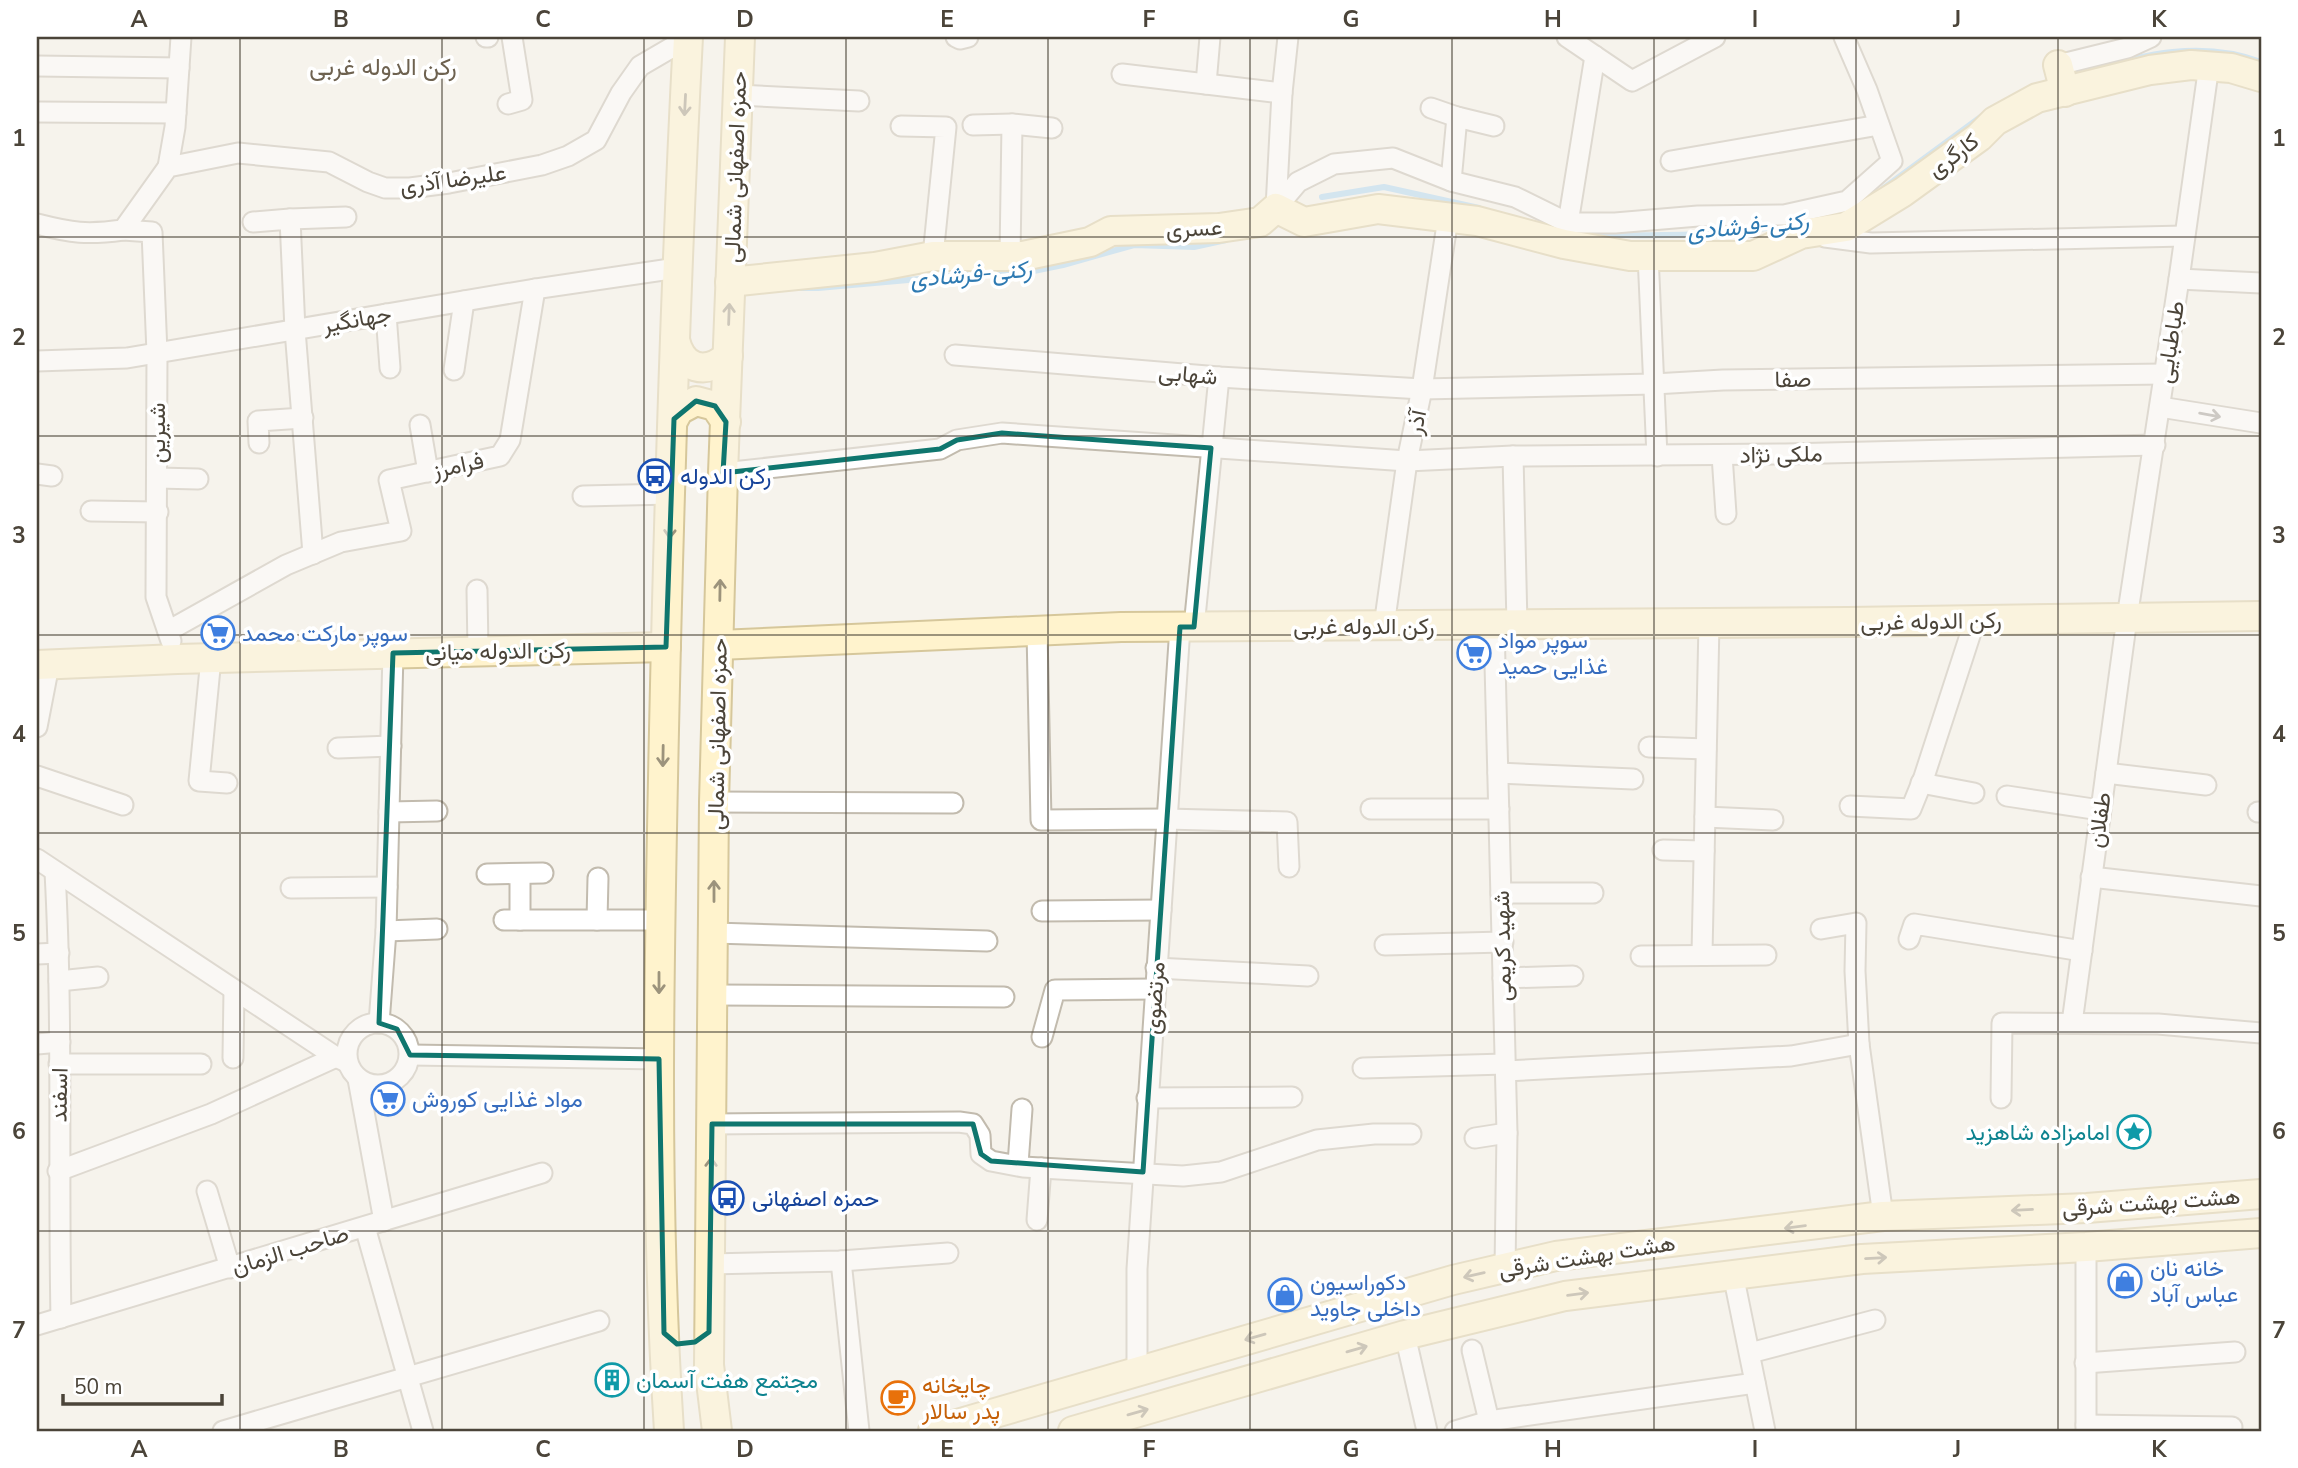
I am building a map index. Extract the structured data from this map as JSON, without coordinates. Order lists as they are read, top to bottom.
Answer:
{
  "streets": {
    "main road": [
      "کارگری",
      "حمزه اصفهانی شمالی",
      "عسری",
      "رکن الدوله غربی",
      "رکن الدوله میانی",
      "هشت بهشت شرقی"
    ],
    "street": [
      "علیرضا آذری",
      "جهانگیر",
      "طباطبایی",
      "شهابی",
      "صفا",
      "آذر",
      "شیرین",
      "ملکی نژاد",
      "فرامرز",
      "طفلان",
      "شهید کریمی",
      "مرتضوی",
      "اسفند",
      "صاحب الزمان"
    ]
  },
  "crossings": [
    ["کارگری", "عسری"],
    ["کارگری", "طباطبایی"],
    ["حمزه اصفهانی شمالی", "عسری"],
    ["حمزه اصفهانی شمالی", "ملکی نژاد"],
    ["حمزه اصفهانی شمالی", "رکن الدوله غربی"],
    ["جهانگیر", "شیرین"],
    ["جهانگیر", "فرامرز"],
    ["طباطبایی", "صفا"],
    ["طباطبایی", "ملکی نژاد"],
    ["طباطبایی", "رکن الدوله غربی"],
    ["طباطبایی", "طفلان"],
    ["شهابی", "صفا"],
    ["شهابی", "آذر"],
    ["شهابی", "مرتضوی"],
    ["صفا", "آذر"],
    ["آذر", "ملکی نژاد"],
    ["آذر", "رکن الدوله غربی"],
    ["شیرین", "فرامرز"],
    ["شیرین", "رکن الدوله میانی"],
    ["ملکی نژاد", "شهید کریمی"],
    ["ملکی نژاد", "مرتضوی"],
    ["رکن الدوله غربی", "طفلان"],
    ["رکن الدوله غربی", "شهید کریمی"],
    ["رکن الدوله غربی", "مرتضوی"],
    ["شهید کریمی", "هشت بهشت شرقی"],
    ["مرتضوی", "هشت بهشت شرقی"],
    ["اسفند", "صاحب الزمان"]
  ],
  "districts": ["رکن الدوله غربی"],
  "water": ["رکنی-فرشادی"],
  "places": {
    "bus stop": ["رکن الدوله", "حمزه اصفهانی"],
    "supermarket": ["سوپر مارکت محمد", "سوپر مواد غذایی حمید", "مواد غذایی کوروش"],
    "place": ["امامزاده شاهزید"],
    "shop": ["خانه نان عباس آباد", "دکوراسیون داخلی جاوید"],
    "building": ["مجتمع هفت آسمان"],
    "cafe": ["چایخانه پدر سالار"]
  },
  "scale_bar": "50 m",
  "grid": {
    "columns": [
      "A",
      "B",
      "C",
      "D",
      "E",
      "F",
      "G",
      "H",
      "I",
      "J",
      "K"
    ],
    "rows": [
      "1",
      "2",
      "3",
      "4",
      "5",
      "6",
      "7"
    ]
  }
}
